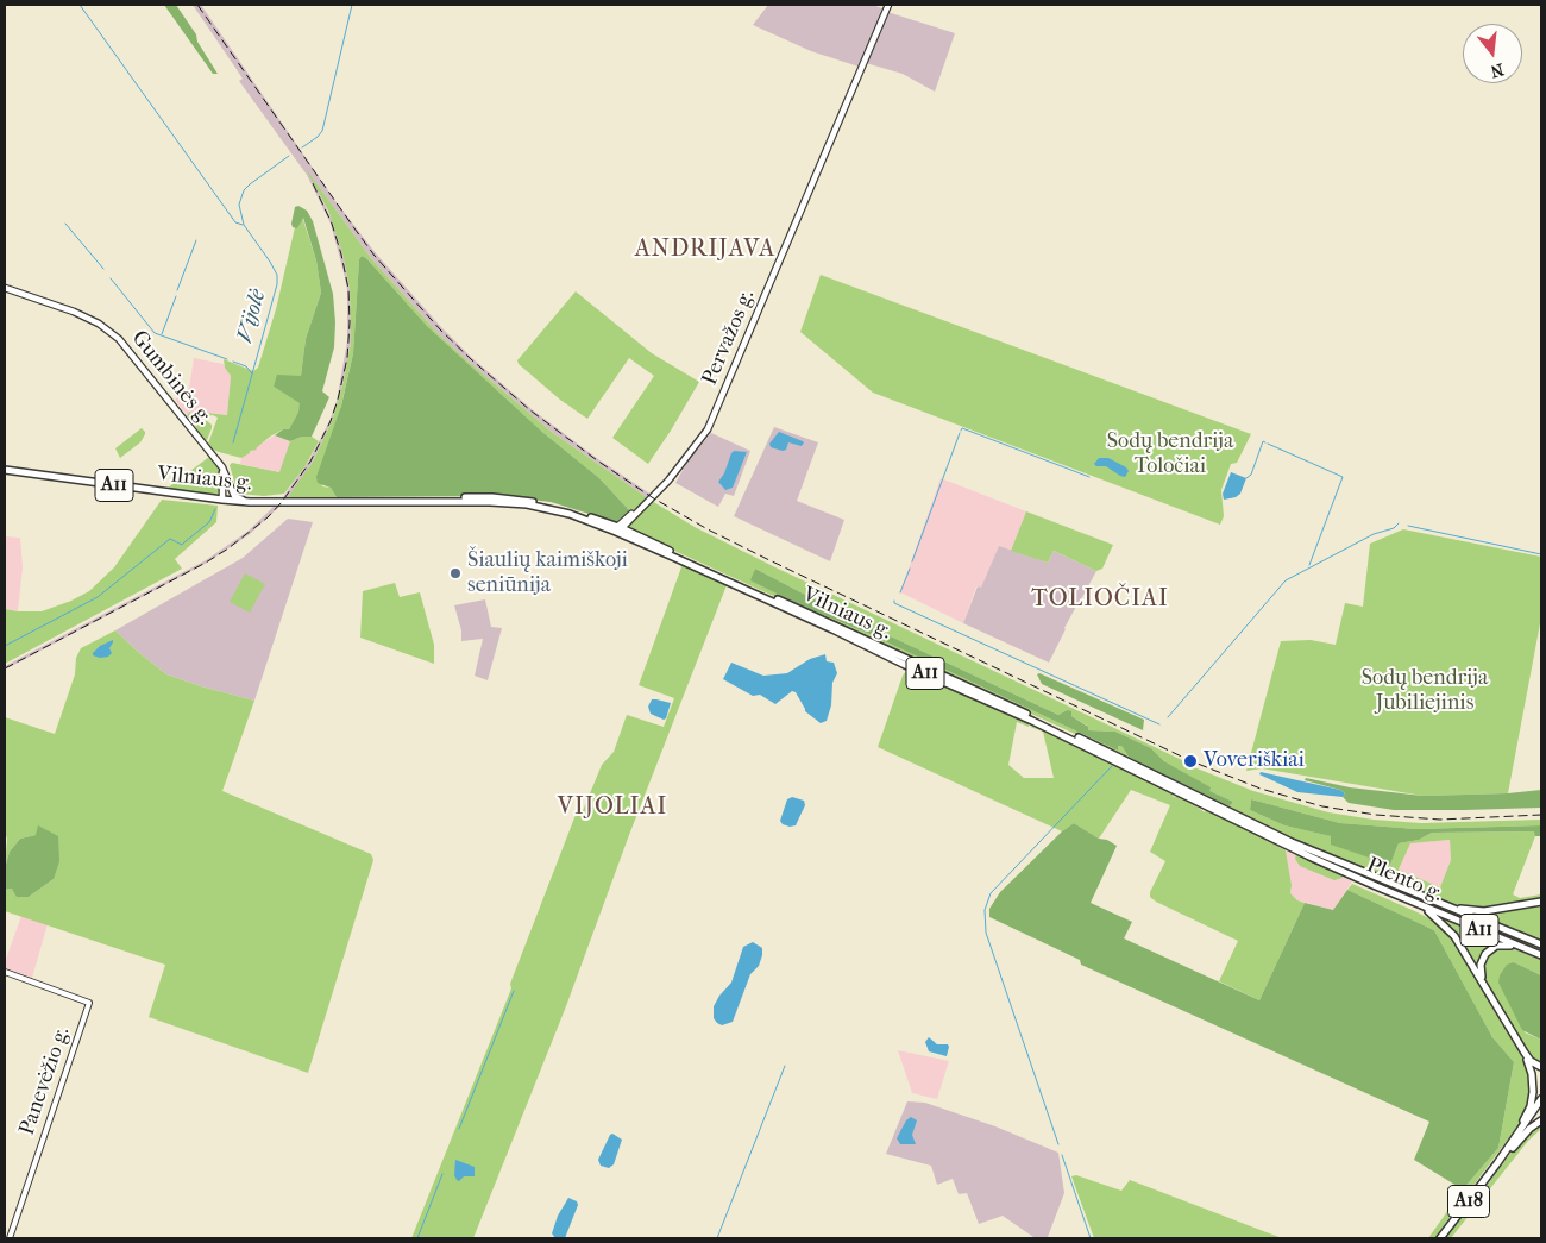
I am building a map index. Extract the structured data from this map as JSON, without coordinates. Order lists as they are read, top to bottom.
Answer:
{
  "streets": {
    "highway": [
      "Vilniaus g.",
      "A11",
      "Plento g.",
      "A18"
    ],
    "main road": ["Pervažos g.", "Gumbinės g."],
    "street": ["Panevėžio g."]
  },
  "crossings": [
    ["Pervažos g.", "Vilniaus g."],
    ["Gumbinės g.", "Vilniaus g."],
    ["Vilniaus g.", "Plento g."]
  ],
  "districts": ["ANDRIJAVA", "TOLIOČIAI", "VIJOLIAI"],
  "water": ["Vijolė"],
  "parks": ["Sodų bendrija Toločiai", "Sodų bendrija Jubiliejinis"],
  "places": ["Šiaulių kaimiškoji seniūnija", "Voveriškiai"],
  "north": "bottom"
}
